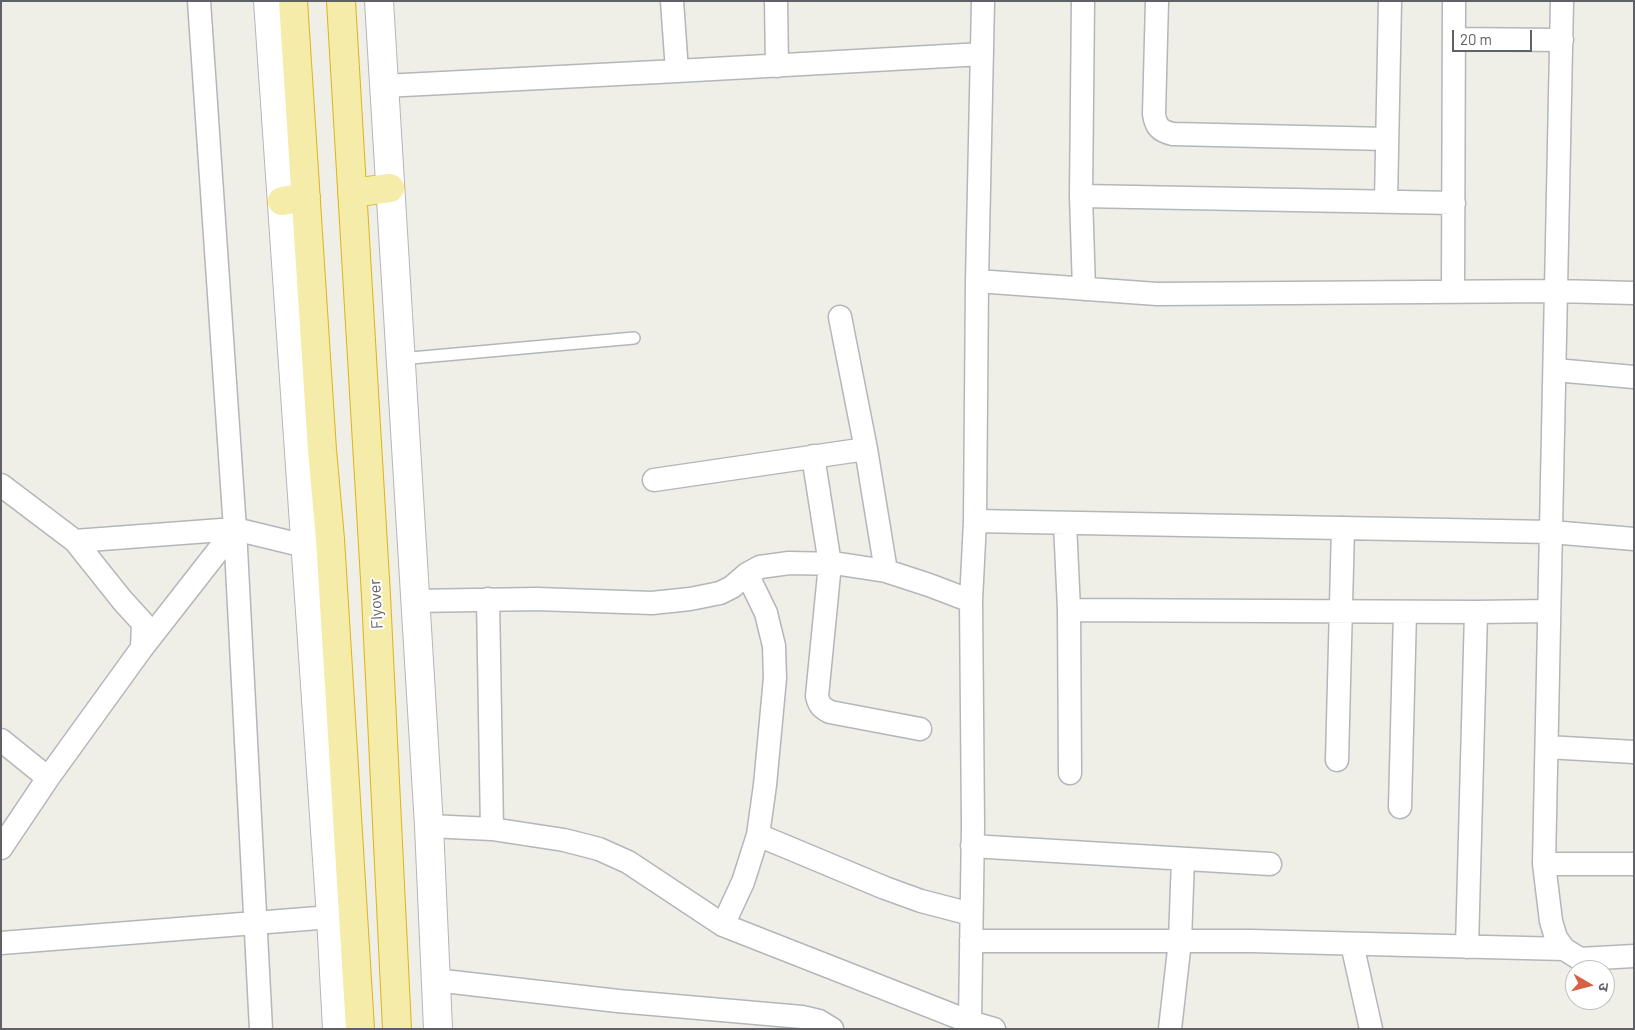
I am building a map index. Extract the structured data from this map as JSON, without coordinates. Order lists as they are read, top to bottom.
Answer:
{
  "streets": {
    "highway": ["Flyover"]
  },
  "scale_bar": "20 m",
  "north": "right"
}
